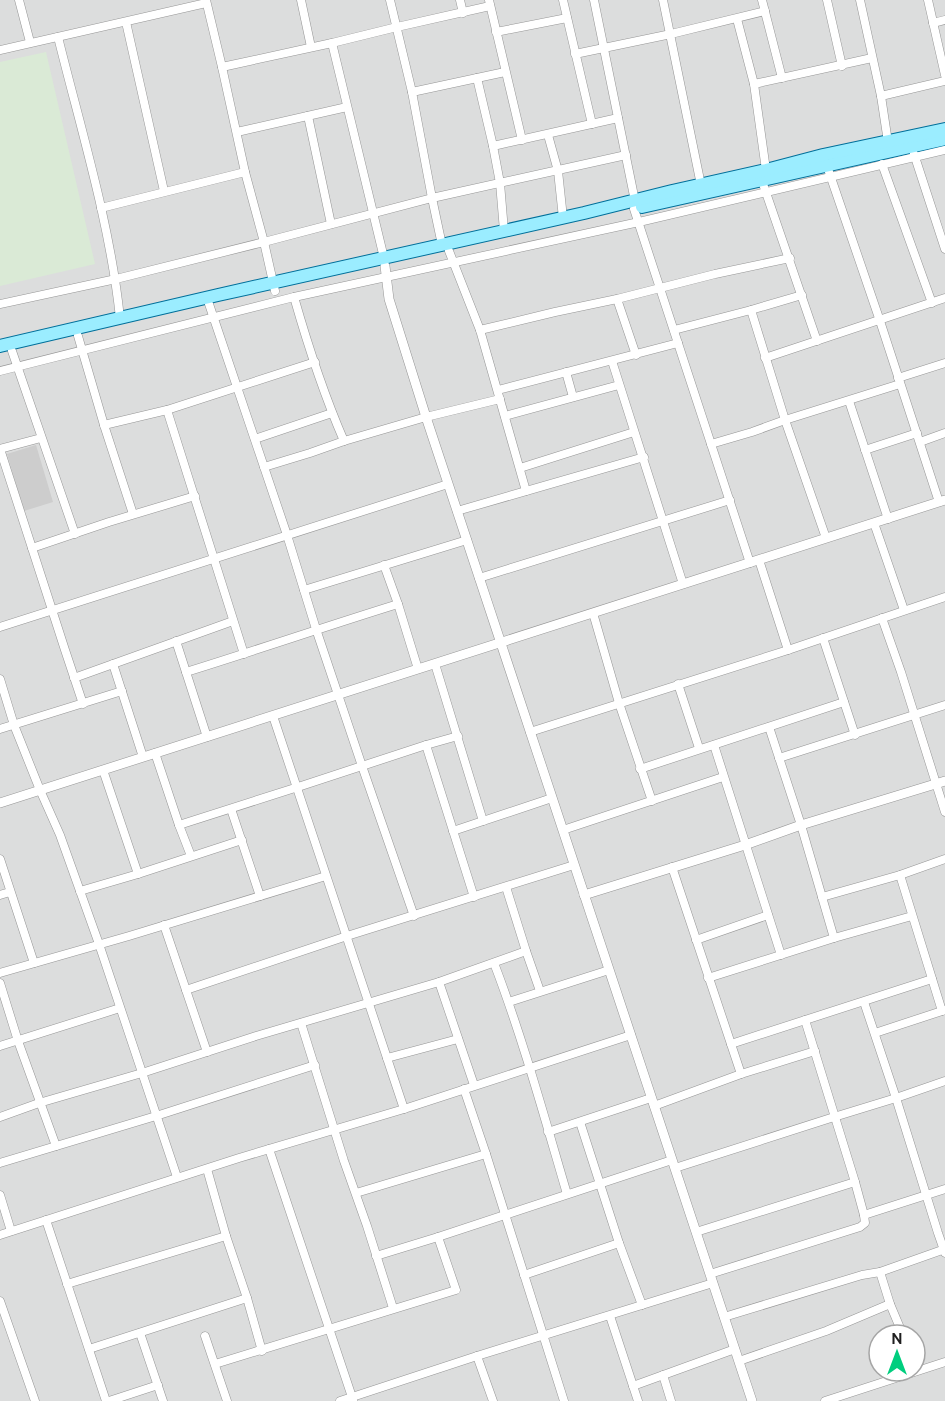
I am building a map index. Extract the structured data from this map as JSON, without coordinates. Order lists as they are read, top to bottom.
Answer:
{
  "north": "top"
}
